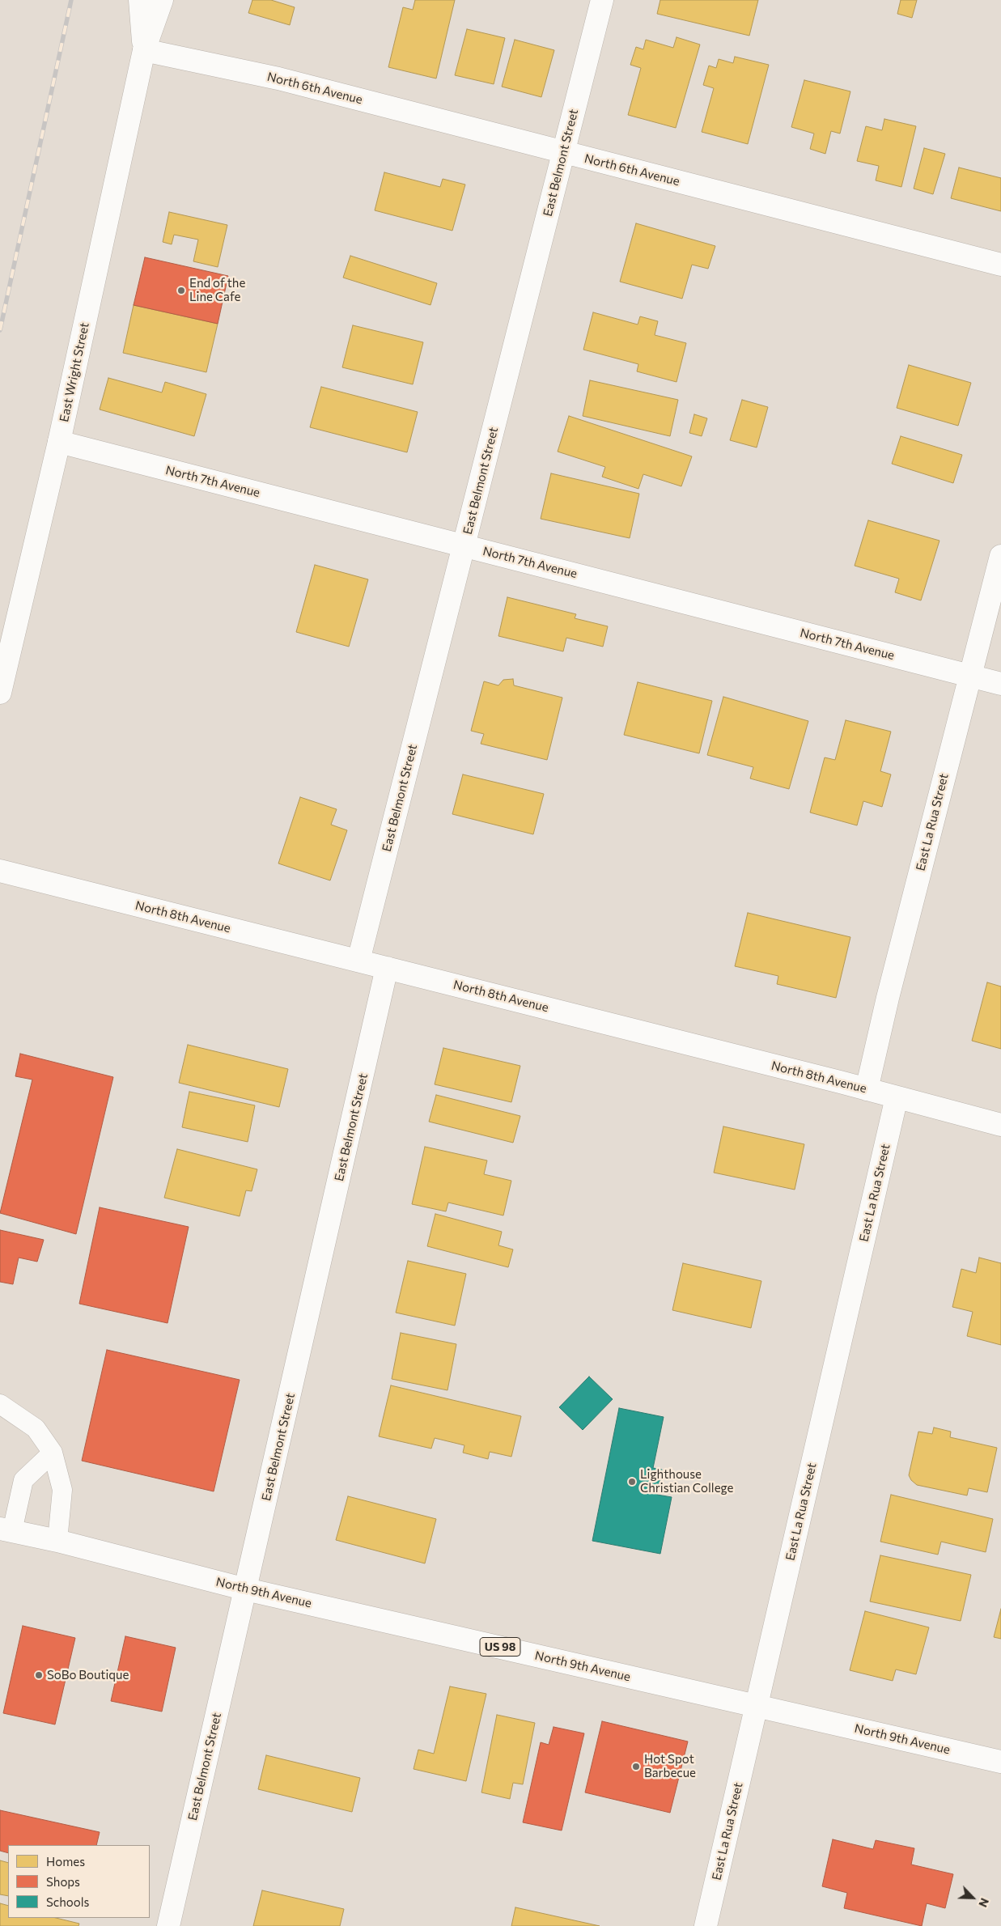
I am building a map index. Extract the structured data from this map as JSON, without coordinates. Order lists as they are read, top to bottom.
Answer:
{
  "streets": {
    "street": [
      "North 6th Avenue",
      "East Belmont Street",
      "East Wright Street",
      "North 7th Avenue",
      "East La Rua Street",
      "North 8th Avenue",
      "North 9th Avenue",
      "US 98"
    ]
  },
  "crossings": [
    ["North 6th Avenue", "East Belmont Street"],
    ["North 6th Avenue", "East Wright Street"],
    ["East Belmont Street", "North 7th Avenue"],
    ["East Belmont Street", "North 8th Avenue"],
    ["East Belmont Street", "North 9th Avenue"],
    ["East Wright Street", "North 7th Avenue"],
    ["North 7th Avenue", "East La Rua Street"],
    ["East La Rua Street", "North 8th Avenue"],
    ["East La Rua Street", "North 9th Avenue"]
  ],
  "places": [
    "End of the Line Cafe",
    "Lighthouse Christian College",
    "SoBo Boutique",
    "Hot Spot Barbecue"
  ],
  "legend": ["Homes", "Shops", "Schools"],
  "north": "bottom right"
}
